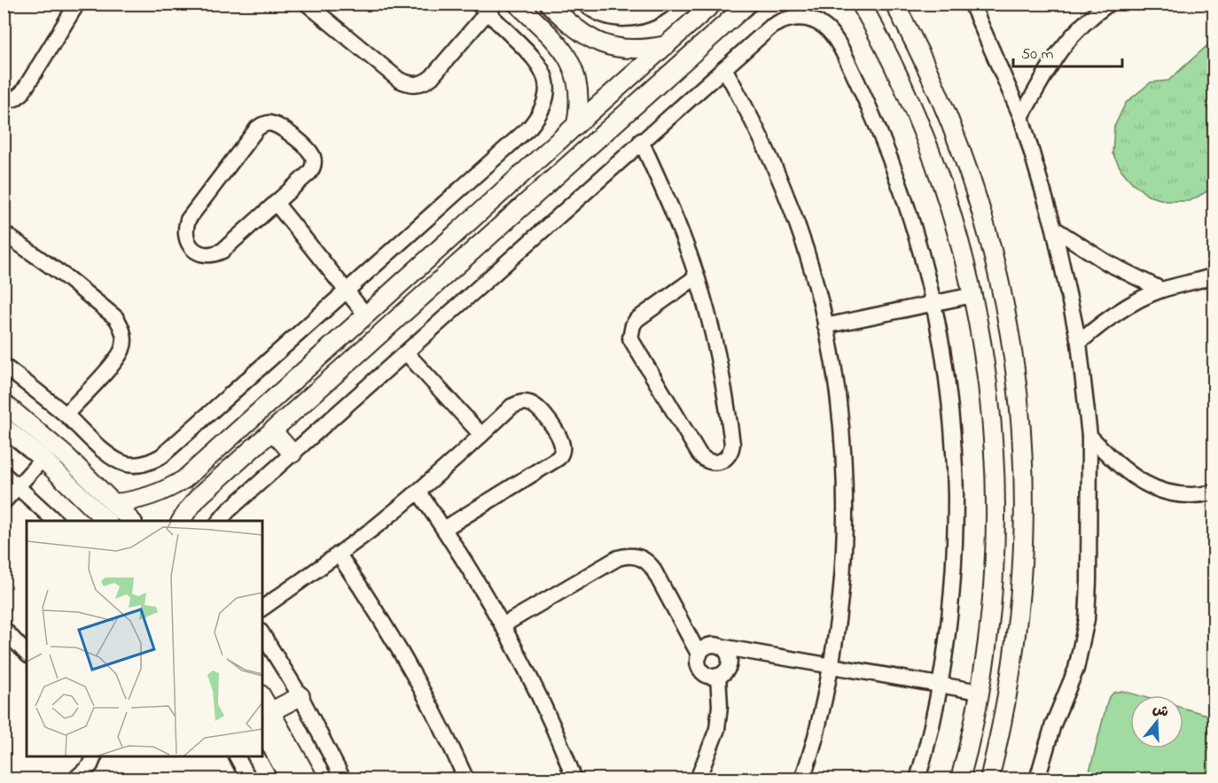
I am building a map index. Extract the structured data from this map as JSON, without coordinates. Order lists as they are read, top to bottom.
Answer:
{
  "scale_bar": "50 m",
  "north": "top"
}
